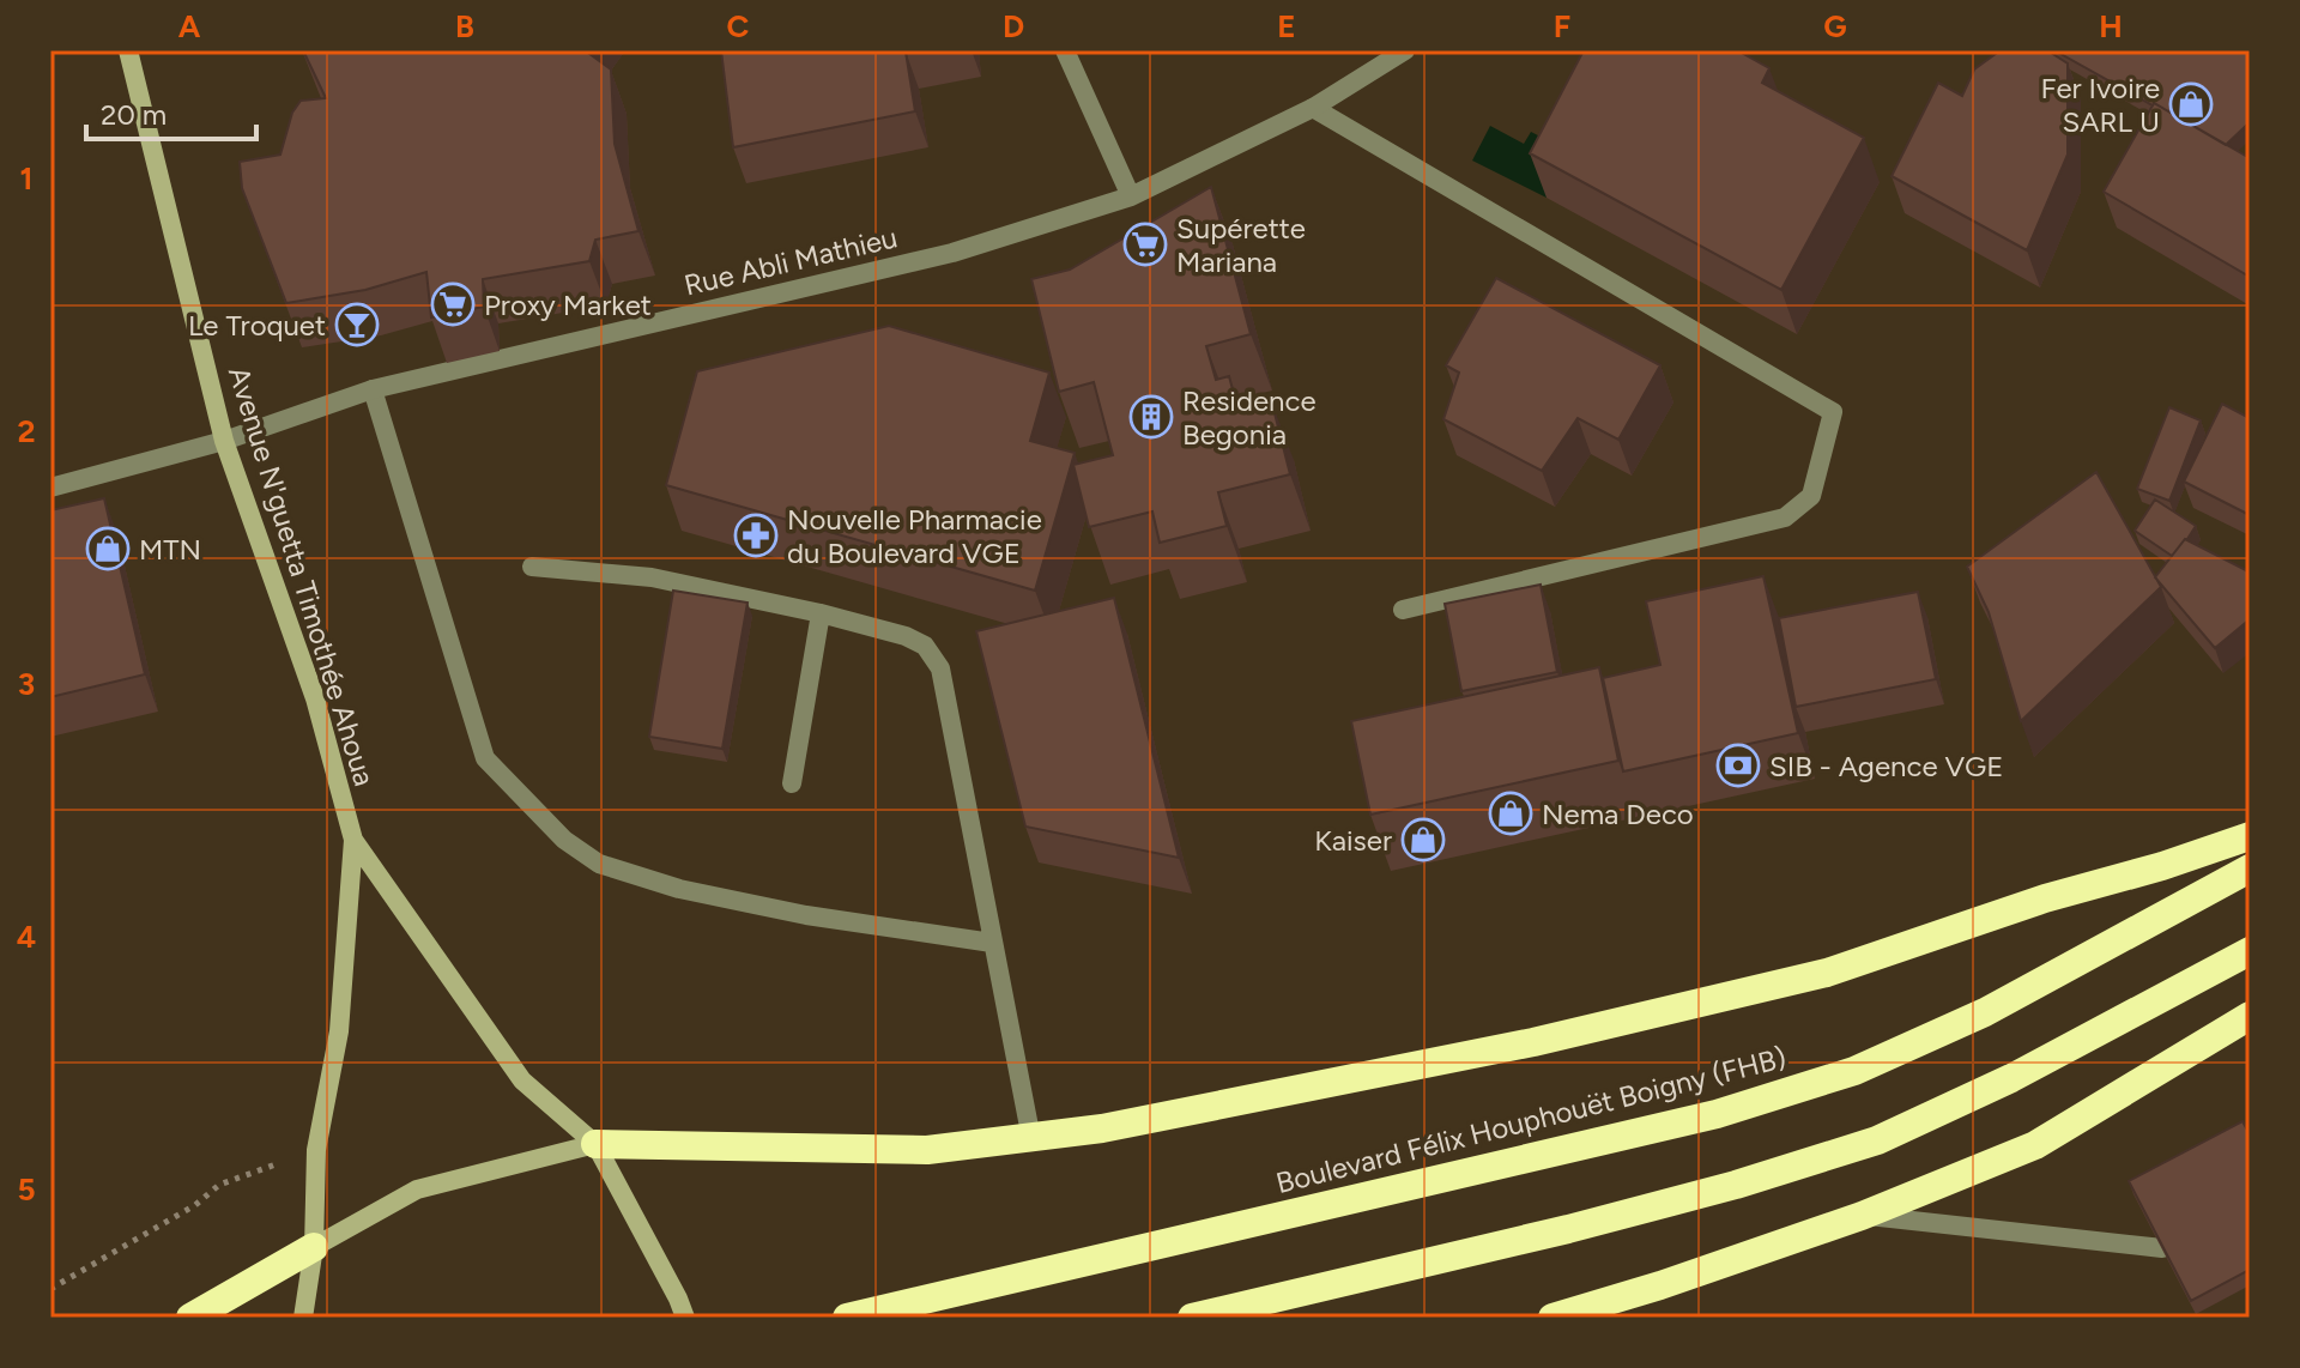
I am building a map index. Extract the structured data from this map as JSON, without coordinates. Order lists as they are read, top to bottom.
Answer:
{
  "streets": {
    "highway": ["Boulevard Félix Houphouët Boigny (FHB)"],
    "street": ["Rue Abli Mathieu", "Avenue N'guetta Timothée Ahoua"]
  },
  "crossings": [
    ["Rue Abli Mathieu", "Avenue N'guetta Timothée Ahoua"]
  ],
  "places": {
    "shop": [
      "Fer Ivoire SARL U",
      "MTN",
      "Nema Deco",
      "Kaiser"
    ],
    "supermarket": ["Supérette Mariana", "Proxy Market"],
    "bar": ["Le Troquet"],
    "building": ["Residence Begonia"],
    "pharmacy": ["Nouvelle Pharmacie du Boulevard VGE"],
    "bank": ["SIB - Agence VGE"]
  },
  "scale_bar": "20 m",
  "grid": {
    "columns": [
      "A",
      "B",
      "C",
      "D",
      "E",
      "F",
      "G",
      "H"
    ],
    "rows": [
      "1",
      "2",
      "3",
      "4",
      "5"
    ]
  }
}
